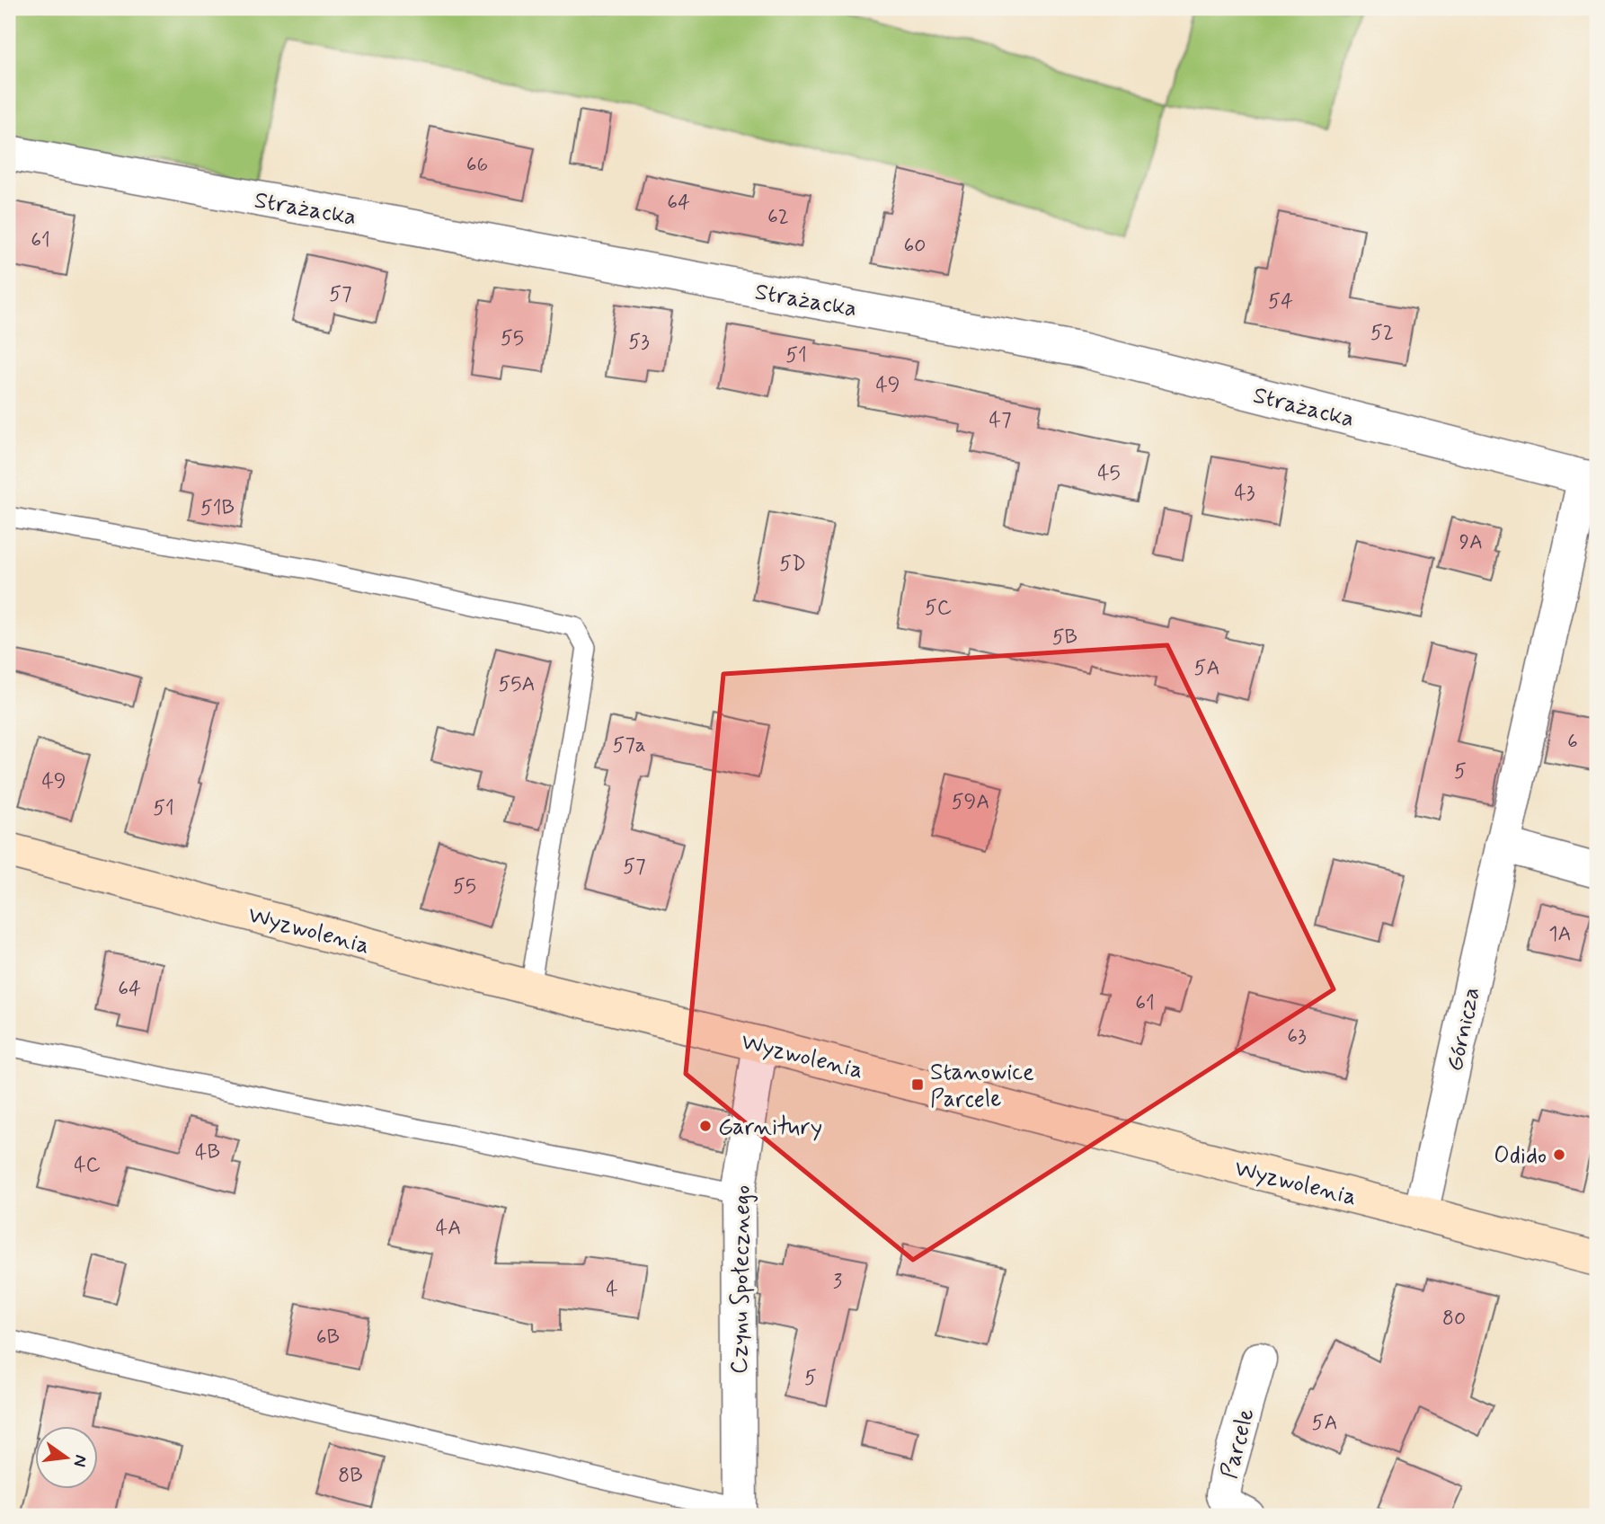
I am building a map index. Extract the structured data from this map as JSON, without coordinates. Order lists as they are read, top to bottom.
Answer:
{
  "streets": {
    "main road": ["Wyzwolenia"],
    "street": [
      "Strażacka",
      "Górnicza",
      "Czynu Społecznego",
      "Parcele"
    ]
  },
  "crossings": [
    ["Strażacka", "Górnicza"],
    ["Wyzwolenia", "Górnicza"],
    ["Wyzwolenia", "Czynu Społecznego"]
  ],
  "places": {
    "transit": ["Stanowice Parcele"],
    "other": ["Garnitury", "Odido"]
  },
  "house_numbers": [
    "66",
    "64",
    "62",
    "61",
    "60",
    "57",
    "54",
    "52",
    "55",
    "53",
    "51",
    "49",
    "47",
    "45",
    "43",
    "51B",
    "9A",
    "5D",
    "5C",
    "5B",
    "5A",
    "55A",
    "6",
    "57a",
    "5",
    "49",
    "59A",
    "51",
    "57",
    "55",
    "1A",
    "64",
    "61",
    "63",
    "4B",
    "4C",
    "4A",
    "3",
    "4",
    "80",
    "6B",
    "5",
    "5A",
    "8B"
  ],
  "north": "right"
}
